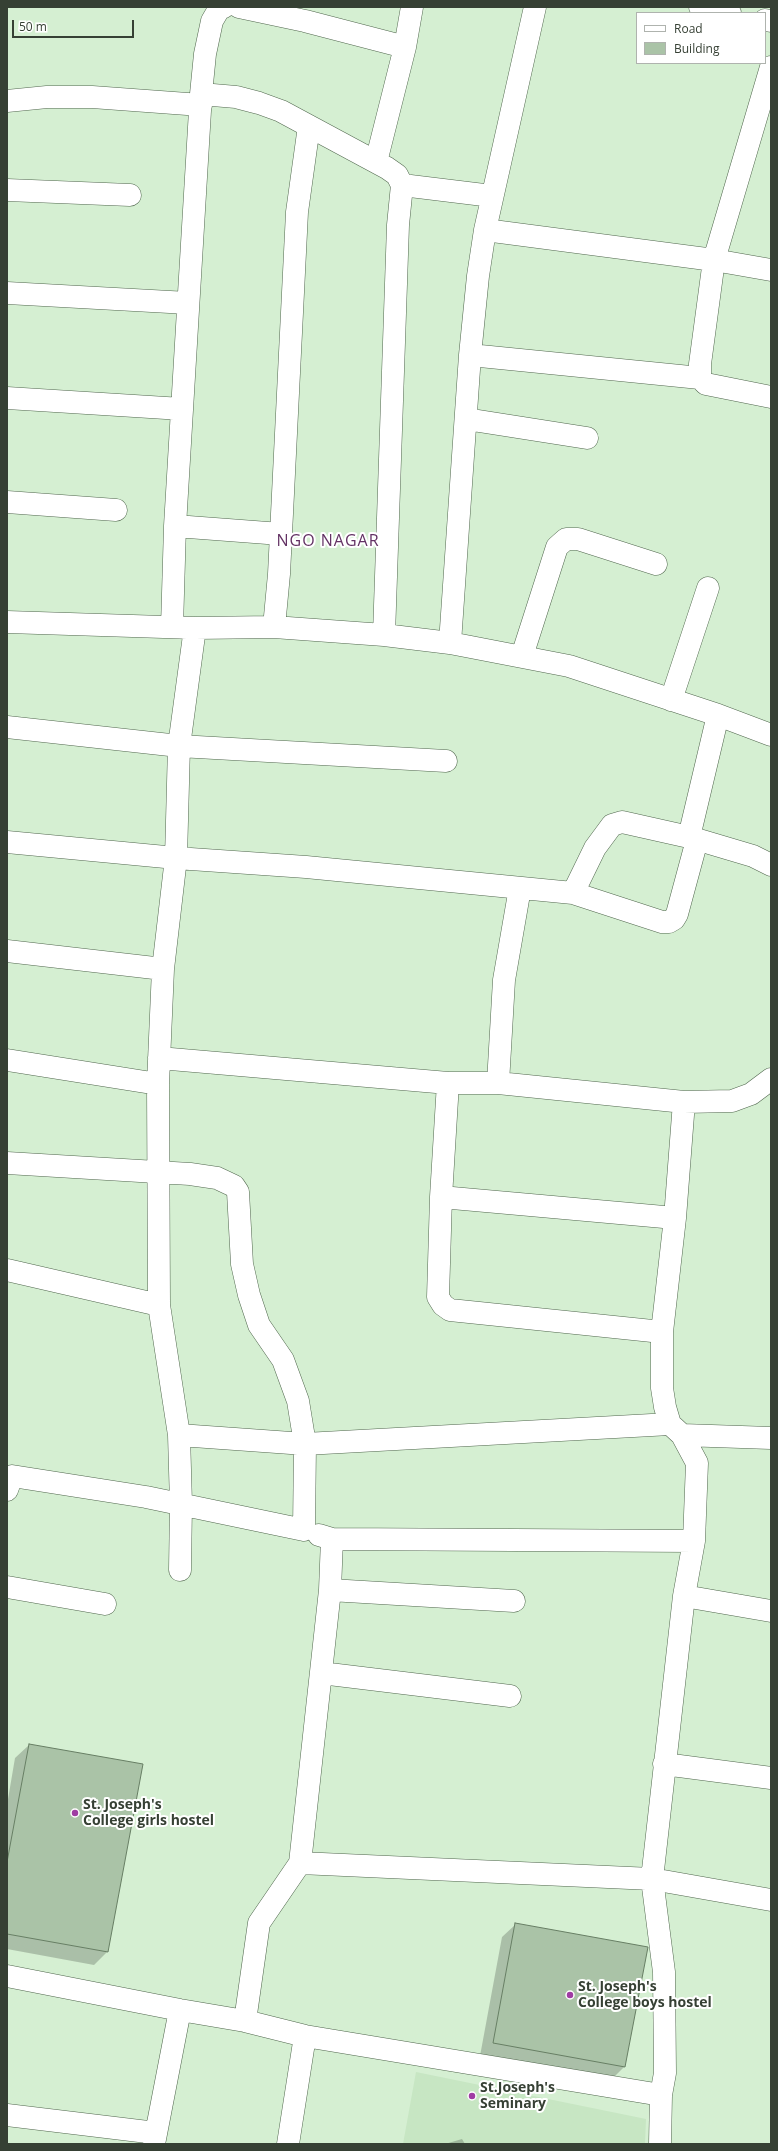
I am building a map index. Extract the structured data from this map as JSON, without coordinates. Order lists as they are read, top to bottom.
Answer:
{
  "districts": ["NGO NAGAR"],
  "places": ["St. Joseph's College girls hostel", "St. Joseph's College boys hostel", "St.Joseph's Seminary"],
  "legend": ["Road", "Building"],
  "scale_bar": "50 m"
}
